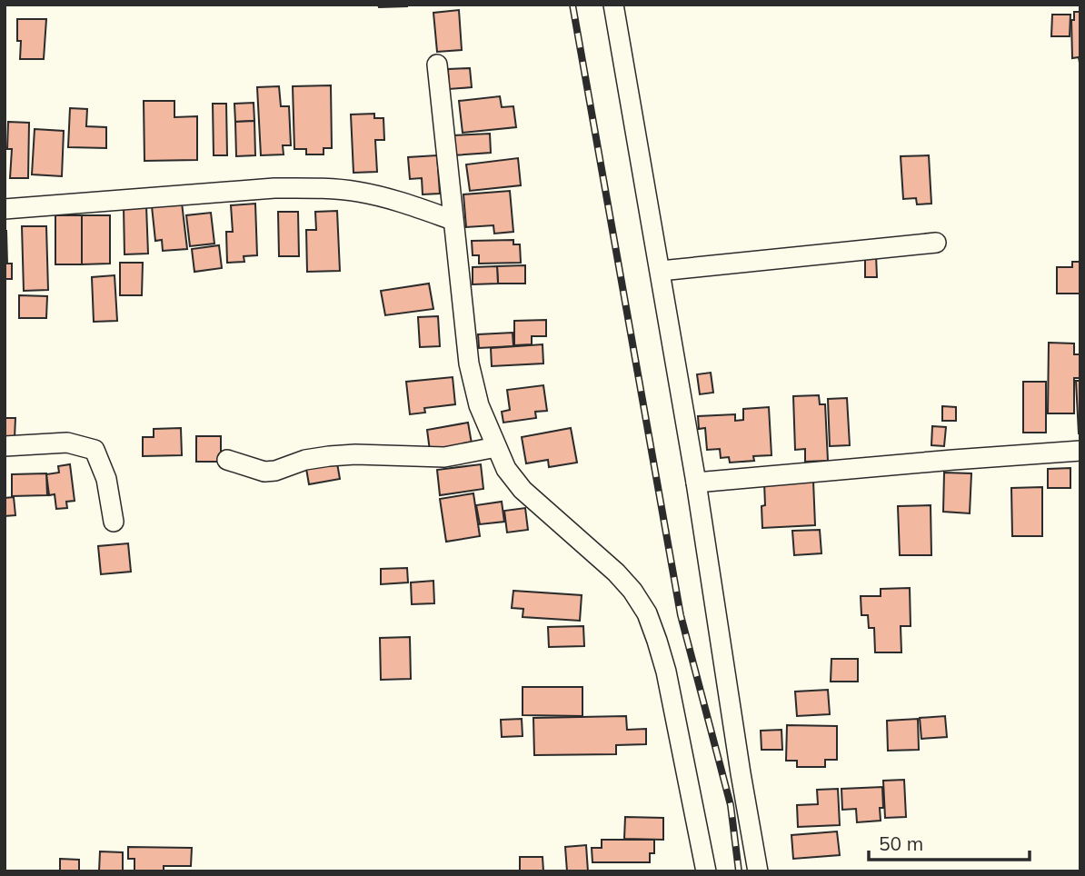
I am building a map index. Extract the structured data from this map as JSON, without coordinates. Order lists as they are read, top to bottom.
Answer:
{
  "scale_bar": "50 m"
}
